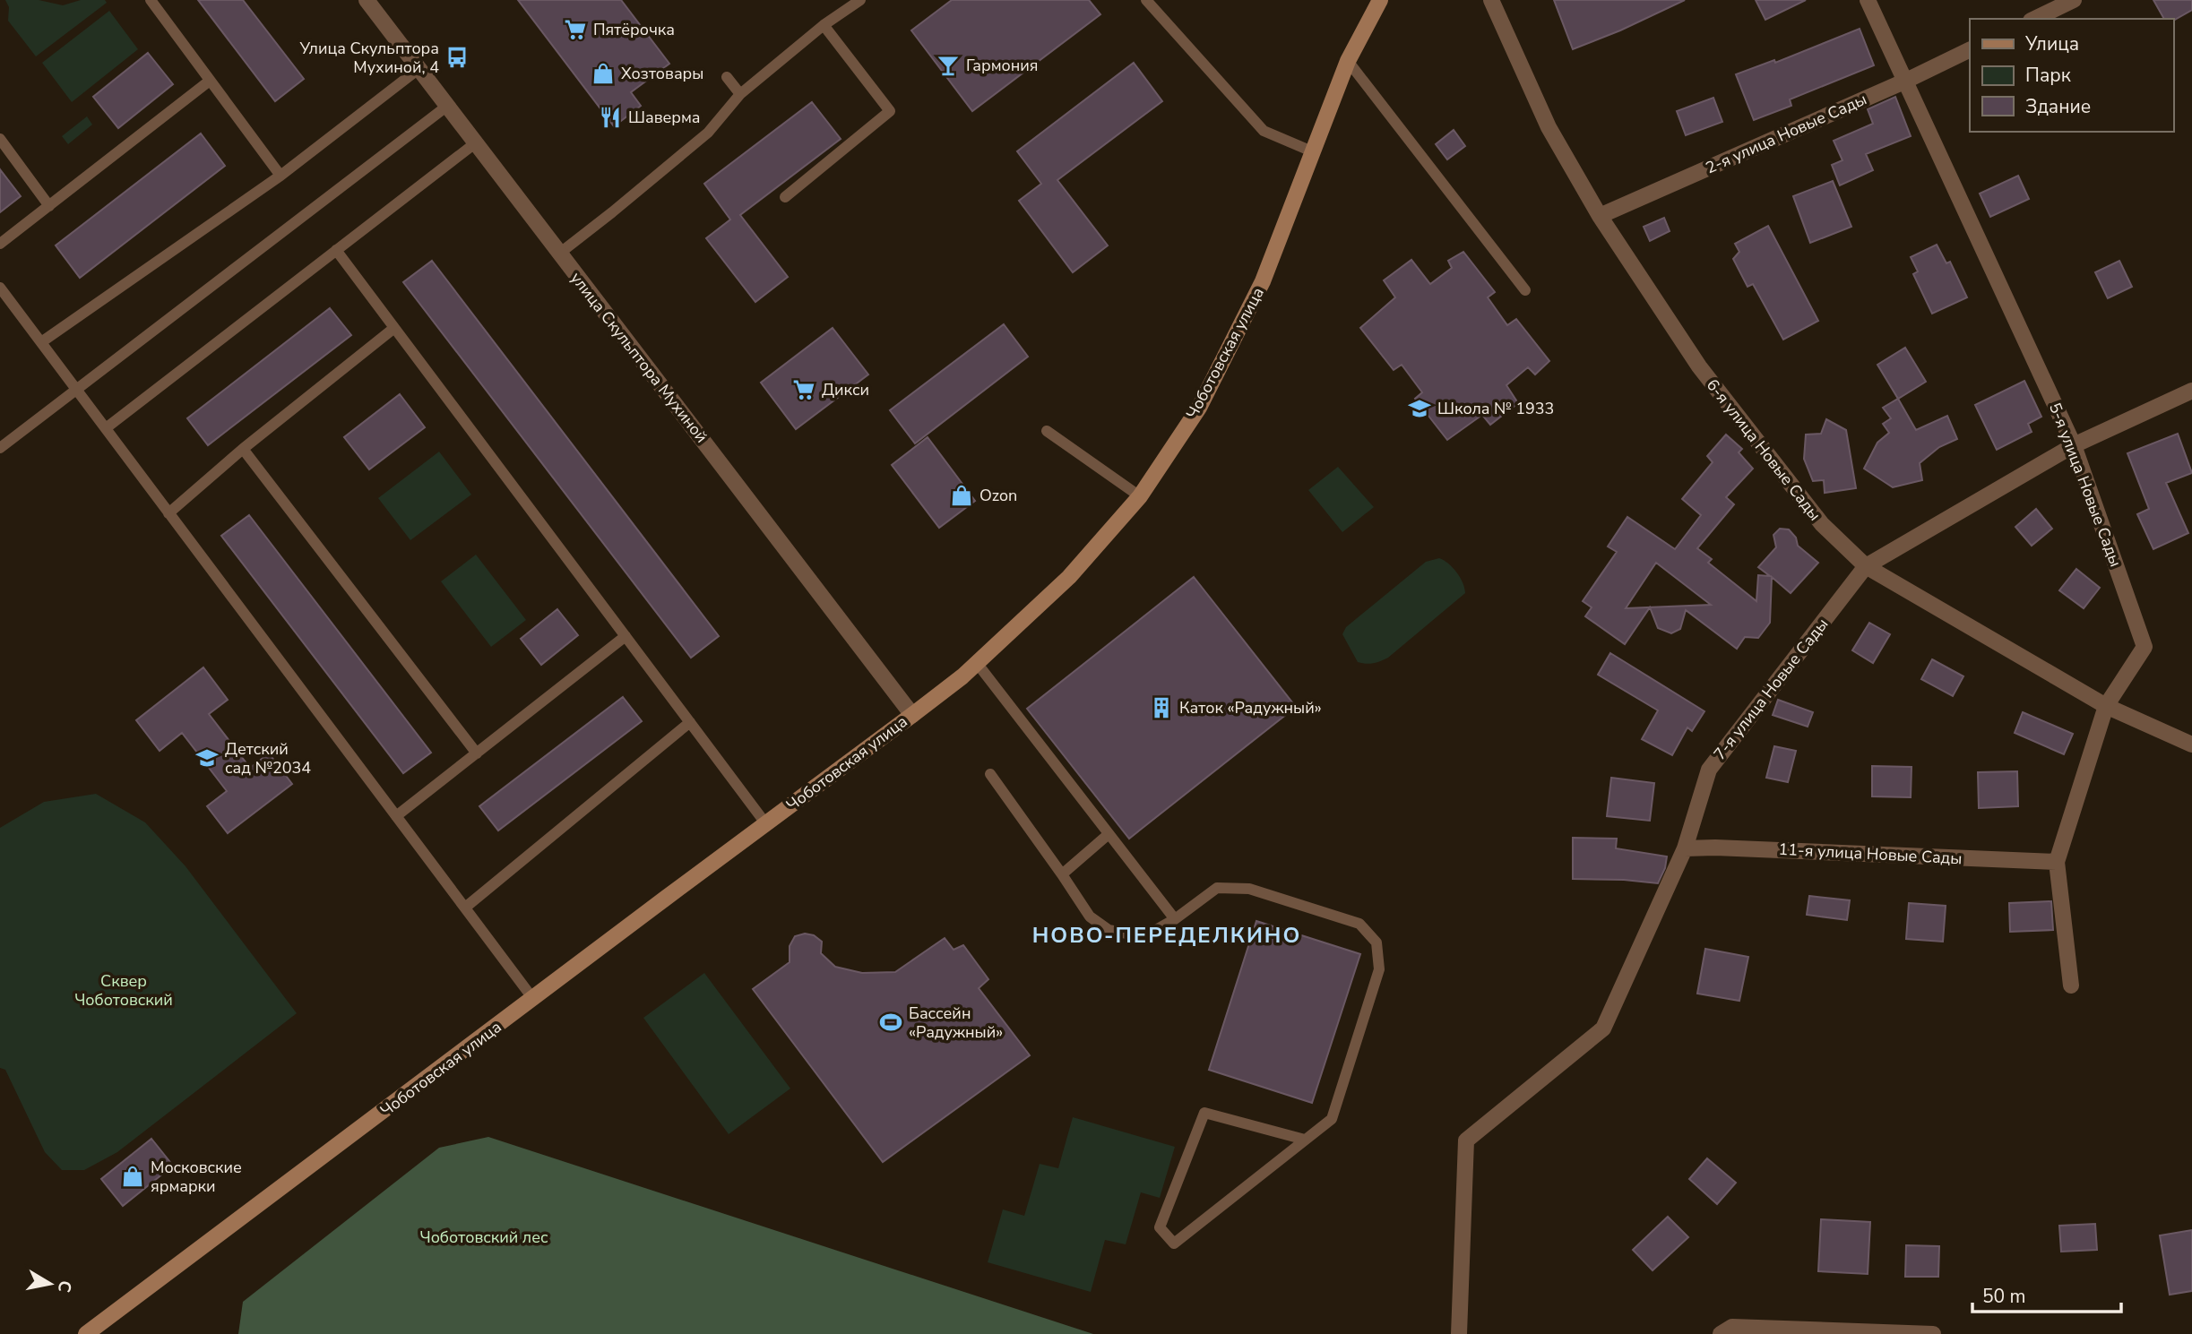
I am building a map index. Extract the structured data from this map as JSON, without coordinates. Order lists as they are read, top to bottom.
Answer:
{
  "streets": {
    "main road": ["Чоботовская улица"],
    "street": [
      "2-я улица Новые Сады",
      "улица Скульптора Мухиной",
      "6-я улица Новые Сады",
      "5-я улица Новые Сады",
      "7-я улица Новые Сады",
      "11-я улица Новые Сады"
    ]
  },
  "crossings": [
    ["2-я улица Новые Сады", "6-я улица Новые Сады"],
    ["2-я улица Новые Сады", "5-я улица Новые Сады"],
    ["Чоботовская улица", "улица Скульптора Мухиной"],
    ["6-я улица Новые Сады", "5-я улица Новые Сады"],
    ["6-я улица Новые Сады", "7-я улица Новые Сады"],
    ["5-я улица Новые Сады", "7-я улица Новые Сады"],
    ["5-я улица Новые Сады", "11-я улица Новые Сады"],
    ["7-я улица Новые Сады", "11-я улица Новые Сады"]
  ],
  "districts": ["НОВО-ПЕРЕДЕЛКИНО"],
  "parks": ["Сквер Чоботовский", "Чоботовский лес"],
  "places": {
    "supermarket": ["Пятёрочка", "Дикси"],
    "bus stop": ["Улица Скульптора Мухиной, 4"],
    "bar": ["Гармония"],
    "shop": ["Хозтовары", "Ozon", "Московские ярмарки"],
    "restaurant": ["Шаверма"],
    "school or university": ["Школа № 1933", "Детский сад №2034"],
    "building": ["Каток «Радужный»"],
    "sports": ["Бассейн «Радужный»"]
  },
  "legend": ["Улица", "Парк", "Здание"],
  "scale_bar": "50 m",
  "north": "right"
}
